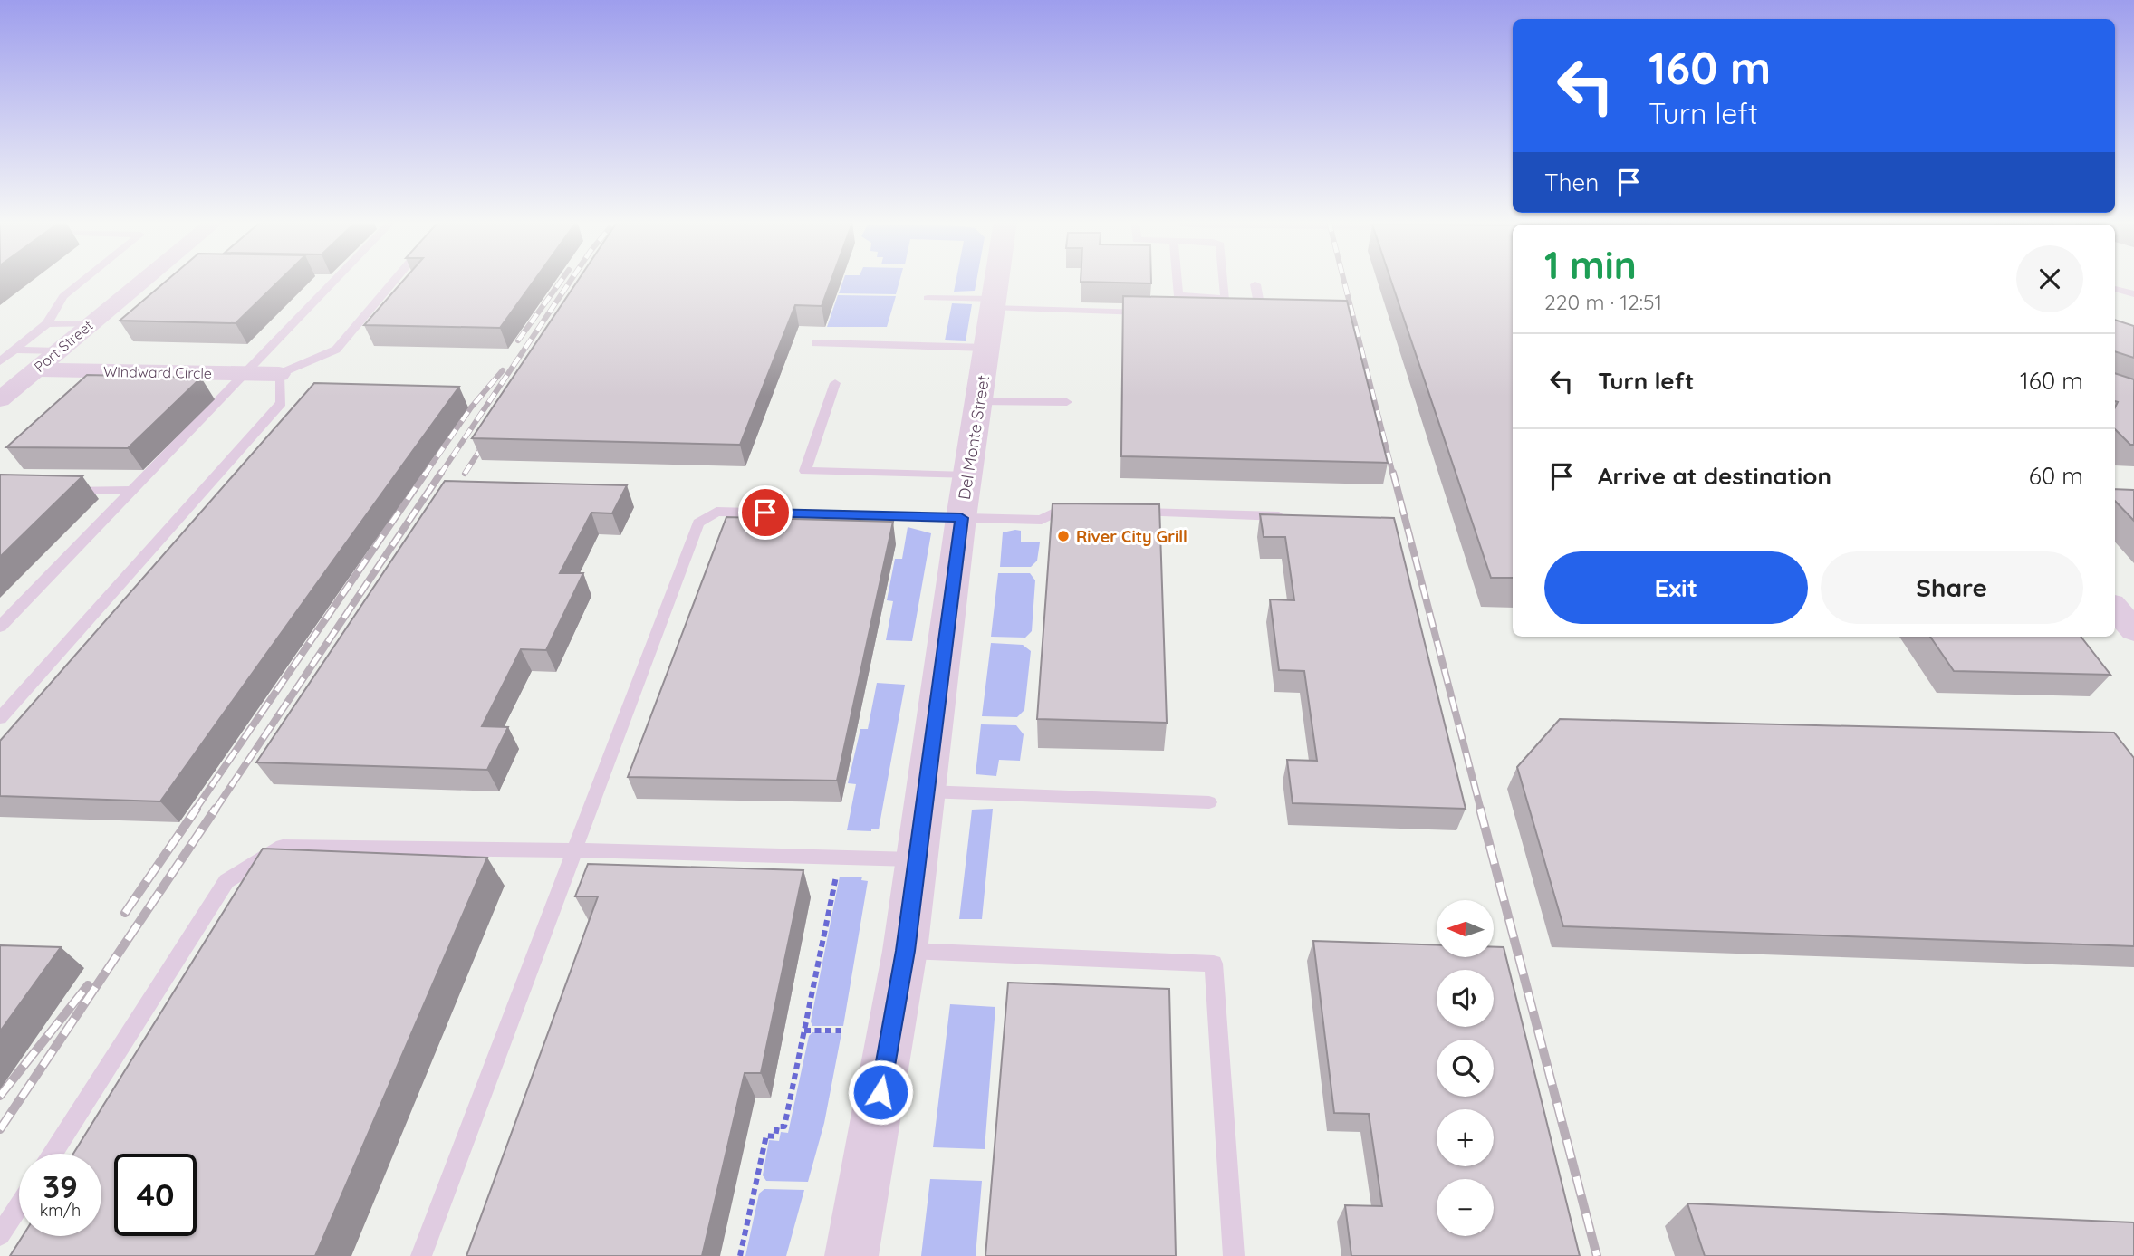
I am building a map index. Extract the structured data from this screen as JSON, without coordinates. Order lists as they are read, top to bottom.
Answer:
{
  "streets": {
    "street": ["Port Street", "Windward Circle", "Del Monte Street"]
  },
  "crossings": [
    ["Port Street", "Windward Circle"]
  ],
  "places": ["River City Grill"],
  "north": "left",
  "page": {
    "turn": ["160 m", "Turn left"],
    "then": "Then",
    "heading": ["1 min", "220 m · 12:51"],
    "list": [
      {
        "name": "Turn left",
        "value": "160 m"
      },
      {
        "name": "Arrive at destination",
        "value": "60 m"
      }
    ],
    "buttons": ["Exit", "Share"],
    "map_buttons": ["+", "−"],
    "speed": "39 km/h",
    "limit": "40"
  }
}
